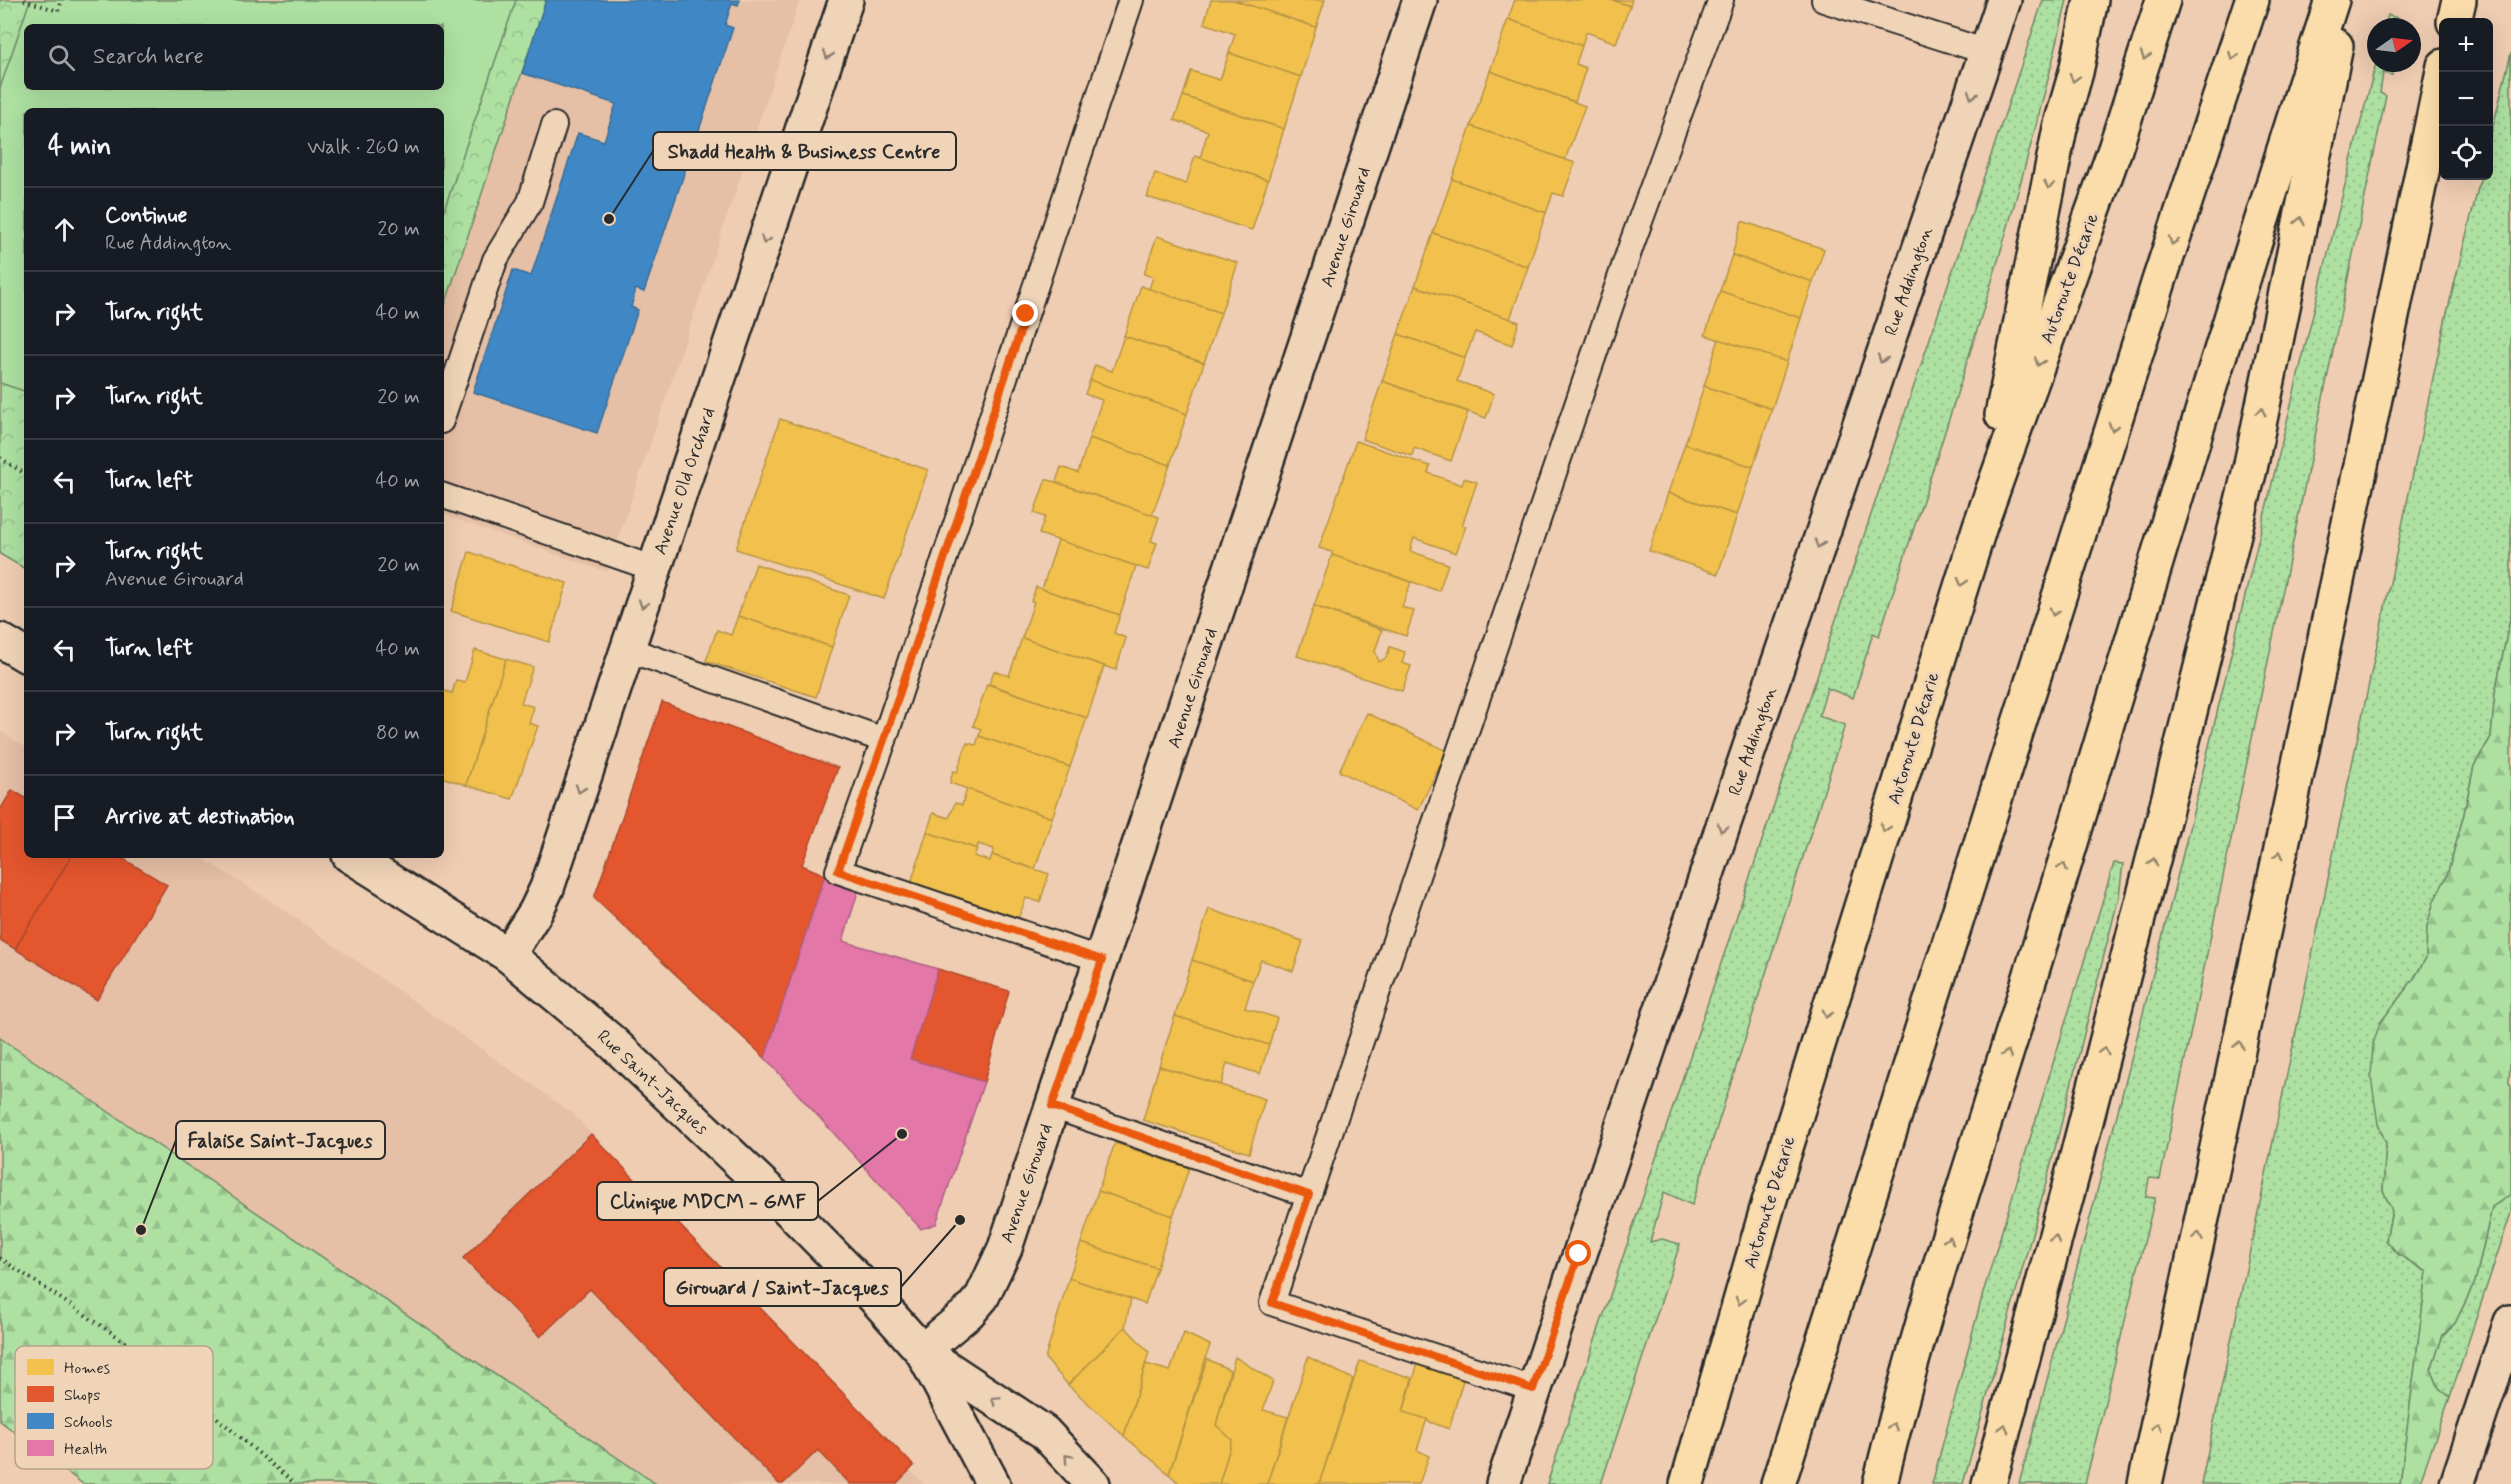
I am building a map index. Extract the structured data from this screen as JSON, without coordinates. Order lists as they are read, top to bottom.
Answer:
{
  "streets": {
    "highway": ["Autoroute Décarie"],
    "street": [
      "Avenue Girouard",
      "Rue Addington",
      "Avenue Old Orchard",
      "Rue Saint-Jacques"
    ]
  },
  "crossings": [
    ["Avenue Girouard", "Rue Saint-Jacques"],
    ["Avenue Old Orchard", "Rue Saint-Jacques"]
  ],
  "one_way": ["Rue Addington", "Avenue Old Orchard"],
  "places": [
    "Shadd Health & Business Centre",
    "Clinique MDCM - GMF",
    "Girouard / Saint-Jacques",
    "Falaise Saint-Jacques"
  ],
  "legend": [
    "Homes",
    "Shops",
    "Schools",
    "Health"
  ],
  "north": "right",
  "page": {
    "map_buttons": ["+", "−"],
    "search": "Search here",
    "heading": ["4 min", "Walk · 260 m"],
    "list": [
      ["Continue", "Rue Addington", "20 m"],
      ["Turn right", "40 m"],
      ["Turn right", "20 m"],
      ["Turn left", "40 m"],
      ["Turn right", "Avenue Girouard", "20 m"],
      ["Turn left", "40 m"],
      ["Turn right", "80 m"],
      "Arrive at destination"
    ]
  }
}
